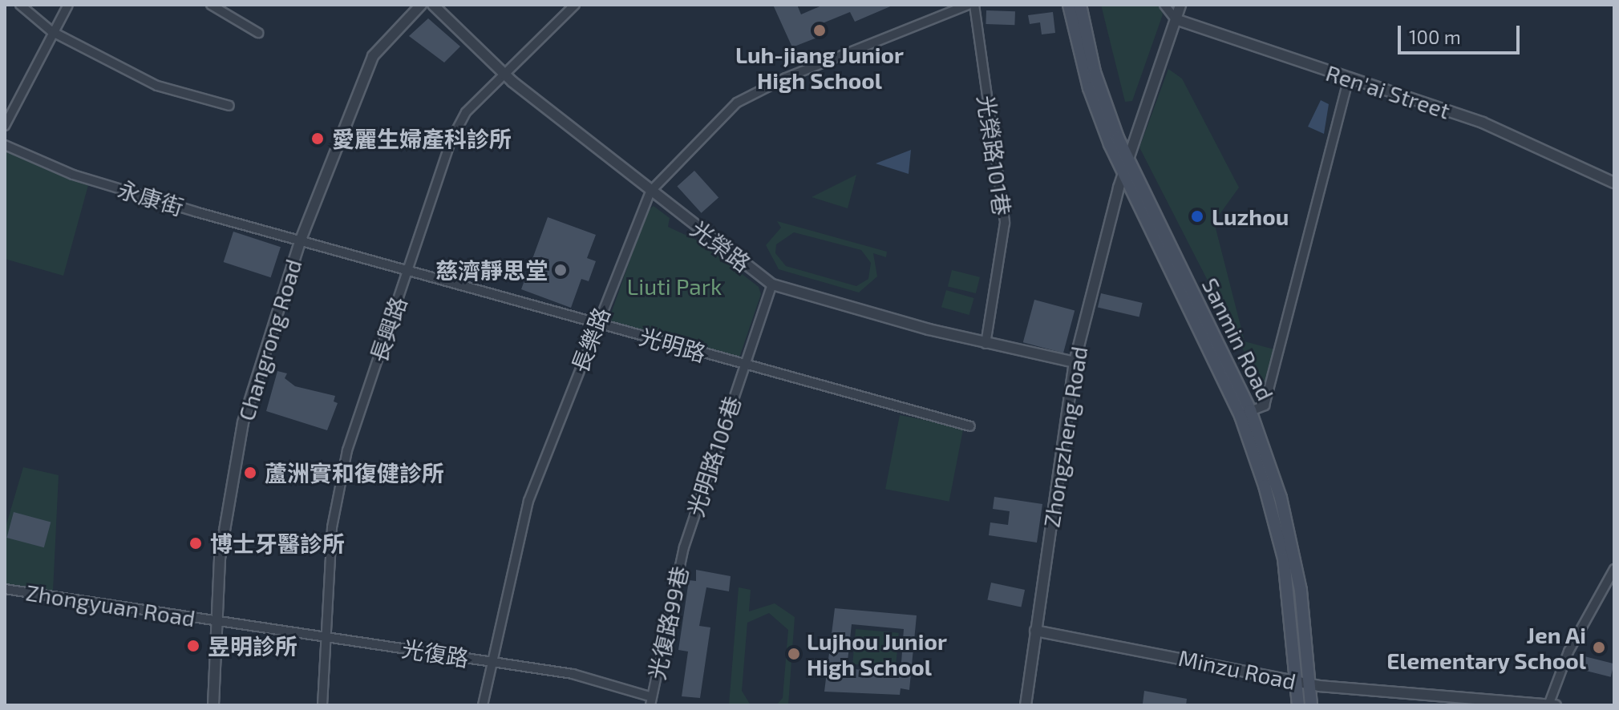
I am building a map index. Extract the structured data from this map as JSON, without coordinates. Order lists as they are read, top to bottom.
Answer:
{
  "streets": {
    "main road": ["Sanmin Road"],
    "street": [
      "Ren'ai Street",
      "光榮路101巷",
      "永康街",
      "光榮路",
      "長興路",
      "Changrong Road",
      "長樂路",
      "光明路",
      "Zhongzheng Road",
      "光明路106巷",
      "Zhongyuan Road",
      "光復路99巷",
      "光復路",
      "Minzu Road"
    ]
  },
  "crossings": [
    ["Ren'ai Street", "Zhongzheng Road"],
    ["光榮路101巷", "光榮路"],
    ["永康街", "Changrong Road"],
    ["永康街", "光明路"],
    ["光榮路", "長興路"],
    ["光榮路", "長樂路"],
    ["光榮路", "Zhongzheng Road"],
    ["光榮路", "光明路106巷"],
    ["長興路", "光明路"],
    ["長興路", "光復路"],
    ["Sanmin Road", "Zhongzheng Road"],
    ["Sanmin Road", "Minzu Road"],
    ["Changrong Road", "光明路"],
    ["Changrong Road", "Zhongyuan Road"],
    ["Changrong Road", "光復路"],
    ["長樂路", "光明路"],
    ["長樂路", "光復路"],
    ["光明路", "光明路106巷"],
    ["Zhongzheng Road", "Minzu Road"],
    ["光明路106巷", "光復路99巷"],
    ["Zhongyuan Road", "光復路"],
    ["光復路99巷", "光復路"]
  ],
  "parks": ["Liuti Park"],
  "places": [
    "Luh-jiang Junior High School",
    "愛麗生婦產科診所",
    "Luzhou",
    "慈濟靜思堂",
    "蘆洲實和復健診所",
    "博士牙醫診所",
    "昱明診所",
    "Jen Ai Elementary School",
    "Lujhou Junior High School"
  ],
  "scale_bar": "100 m"
}
